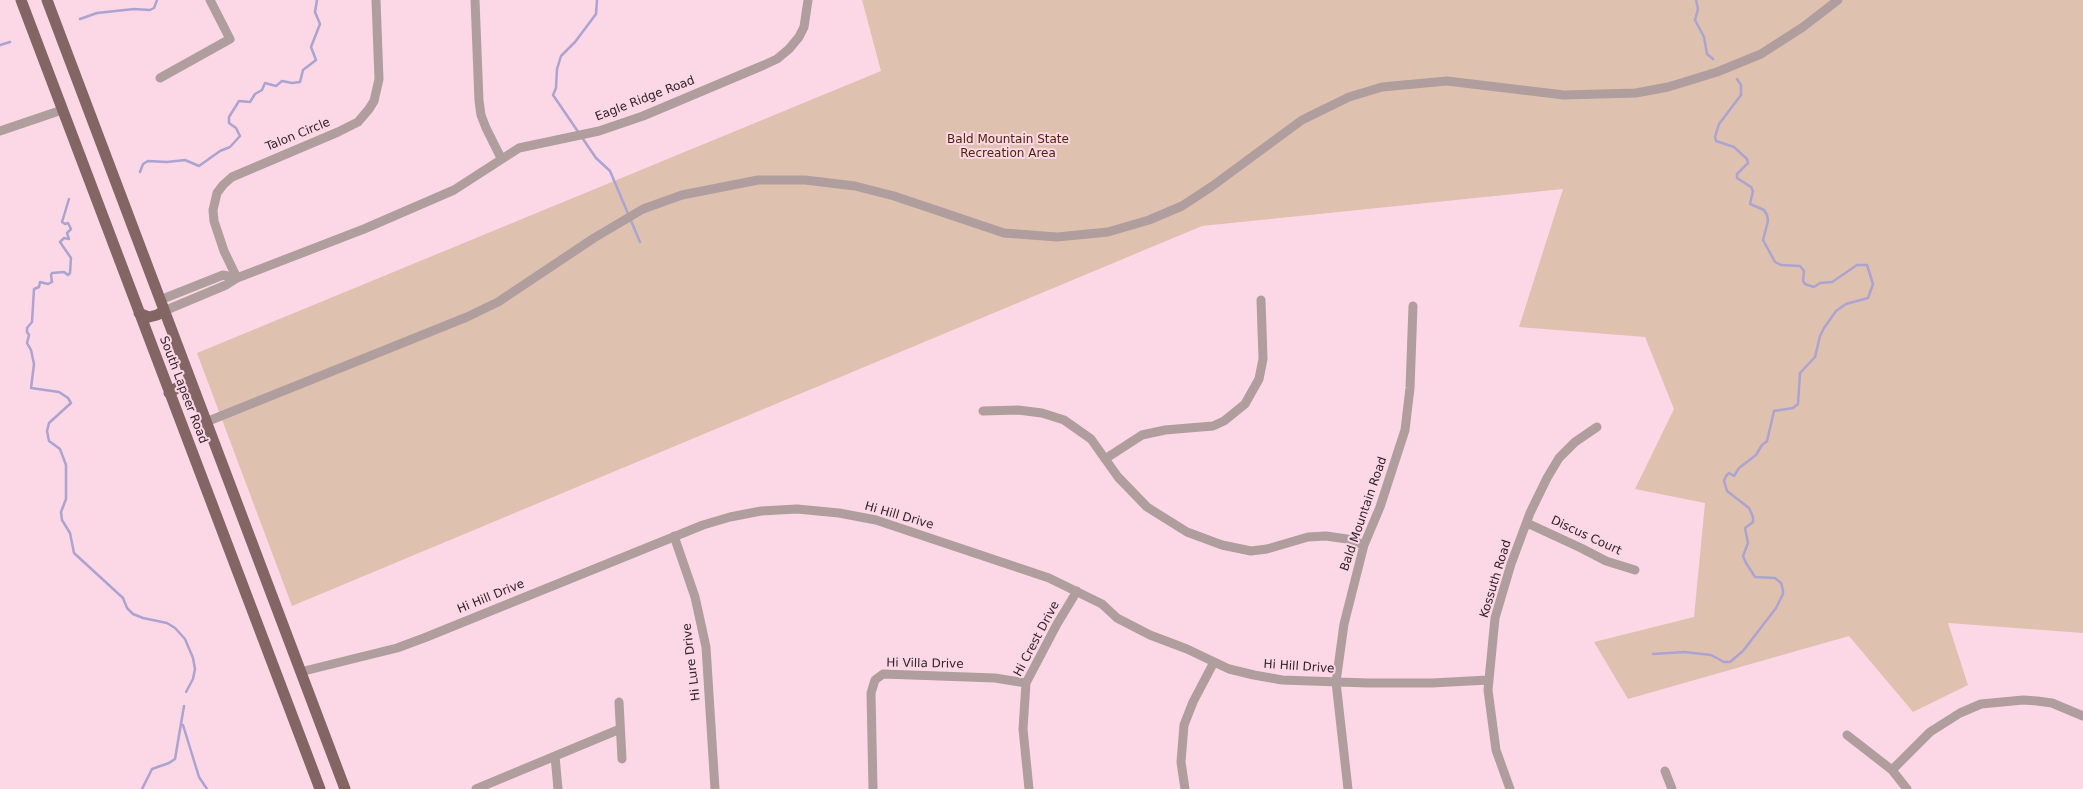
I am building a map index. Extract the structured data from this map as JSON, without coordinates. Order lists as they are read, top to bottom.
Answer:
{
  "streets": {
    "main road": ["South Lapeer Road"],
    "street": [
      "Eagle Ridge Road",
      "Talon Circle",
      "Bald Mountain Road",
      "Hi Hill Drive",
      "Discus Court",
      "Kossuth Road",
      "Hi Crest Drive",
      "Hi Lure Drive",
      "Hi Villa Drive"
    ]
  },
  "crossings": [
    ["Eagle Ridge Road", "Talon Circle"],
    ["Eagle Ridge Road", "South Lapeer Road"],
    ["South Lapeer Road", "Hi Hill Drive"],
    ["Bald Mountain Road", "Hi Hill Drive"],
    ["Hi Hill Drive", "Kossuth Road"],
    ["Hi Hill Drive", "Hi Crest Drive"],
    ["Hi Hill Drive", "Hi Lure Drive"],
    ["Discus Court", "Kossuth Road"],
    ["Hi Crest Drive", "Hi Villa Drive"]
  ],
  "parks": ["Bald Mountain State Recreation Area"]
}
